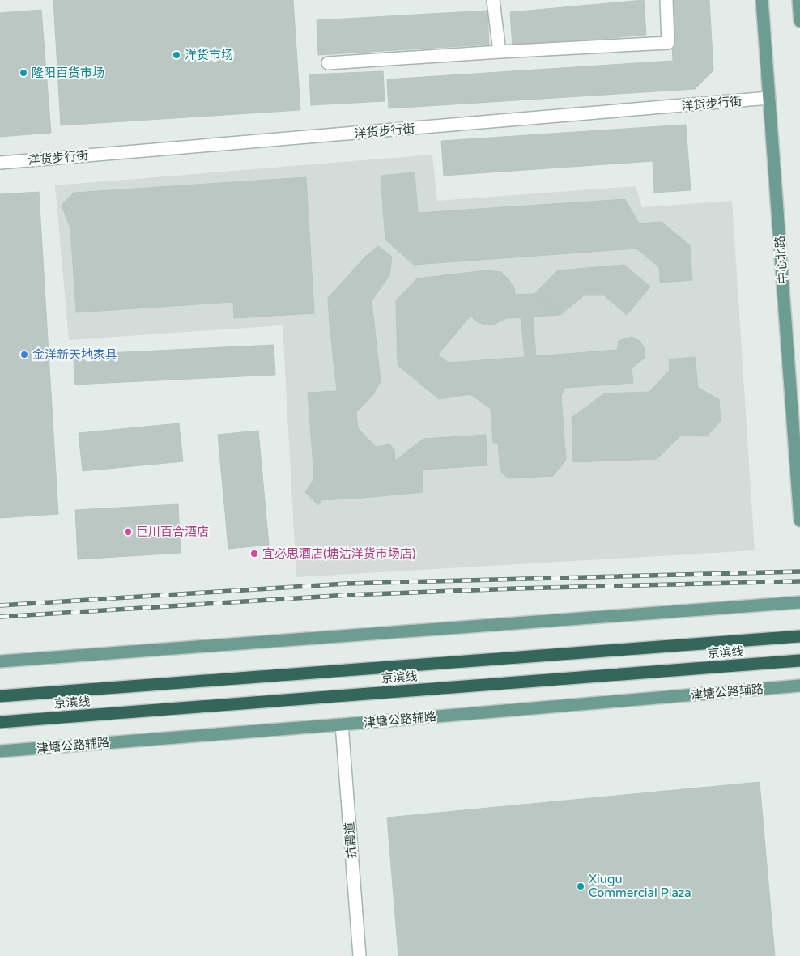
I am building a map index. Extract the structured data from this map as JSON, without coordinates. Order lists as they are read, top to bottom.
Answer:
{
  "streets": {
    "highway": ["京滨线"],
    "main road": ["中心北路", "津塘公路辅路"],
    "street": ["洋货步行街", "抗震道"]
  },
  "crossings": [
    ["洋货步行街", "中心北路"],
    ["津塘公路辅路", "抗震道"]
  ],
  "places": [
    "洋货市场",
    "隆阳百货市场",
    "金洋新天地家具",
    "巨川百合酒店",
    "宜必思酒店(塘沽洋货市场店)",
    "Xiugu Commercial Plaza"
  ]
}
